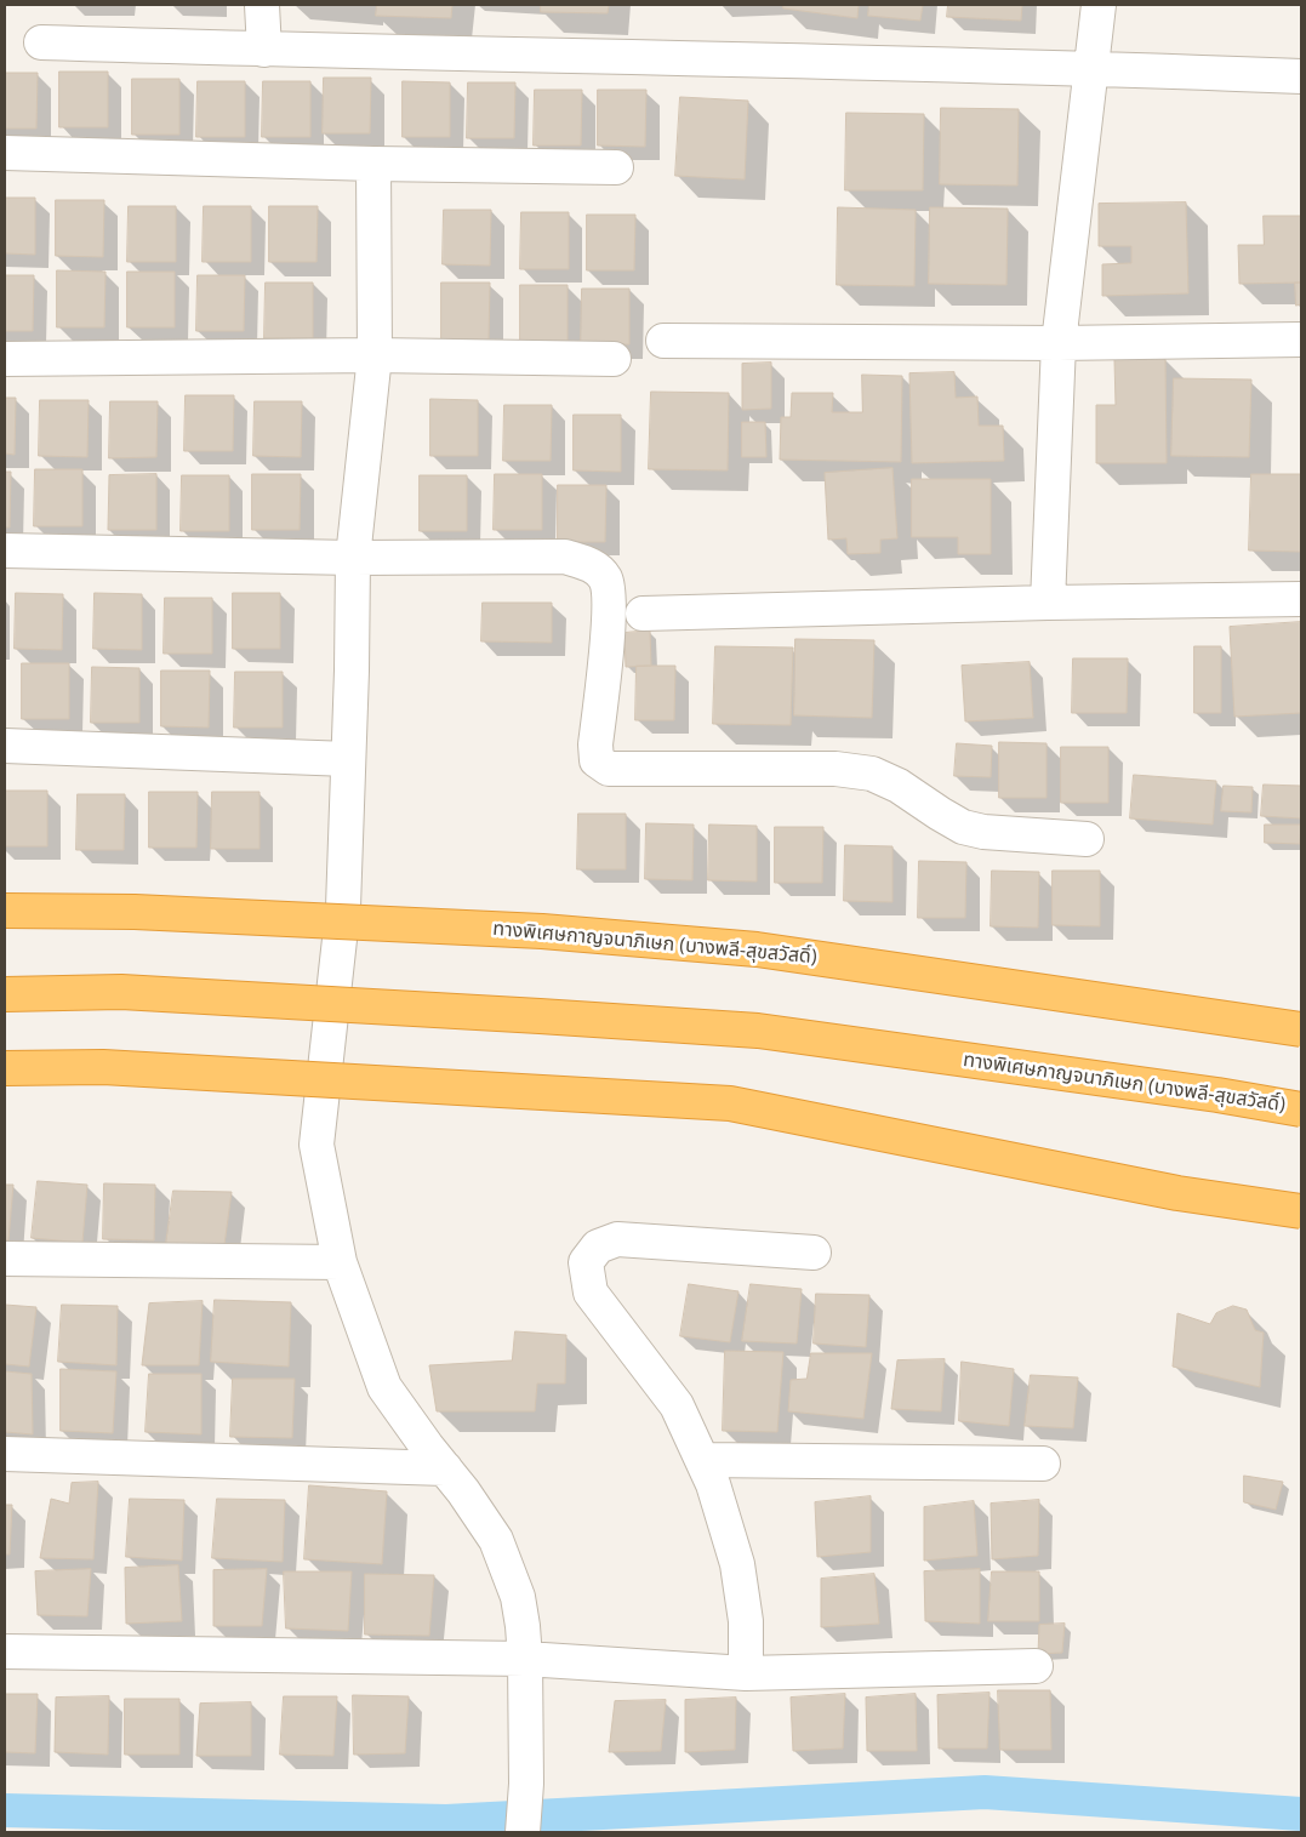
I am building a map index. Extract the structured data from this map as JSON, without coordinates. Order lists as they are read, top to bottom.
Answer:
{
  "streets": {
    "highway": ["ทางพิเศษกาญจนาภิเษก (บางพลี-สุขสวัสดิ์)"]
  }
}
